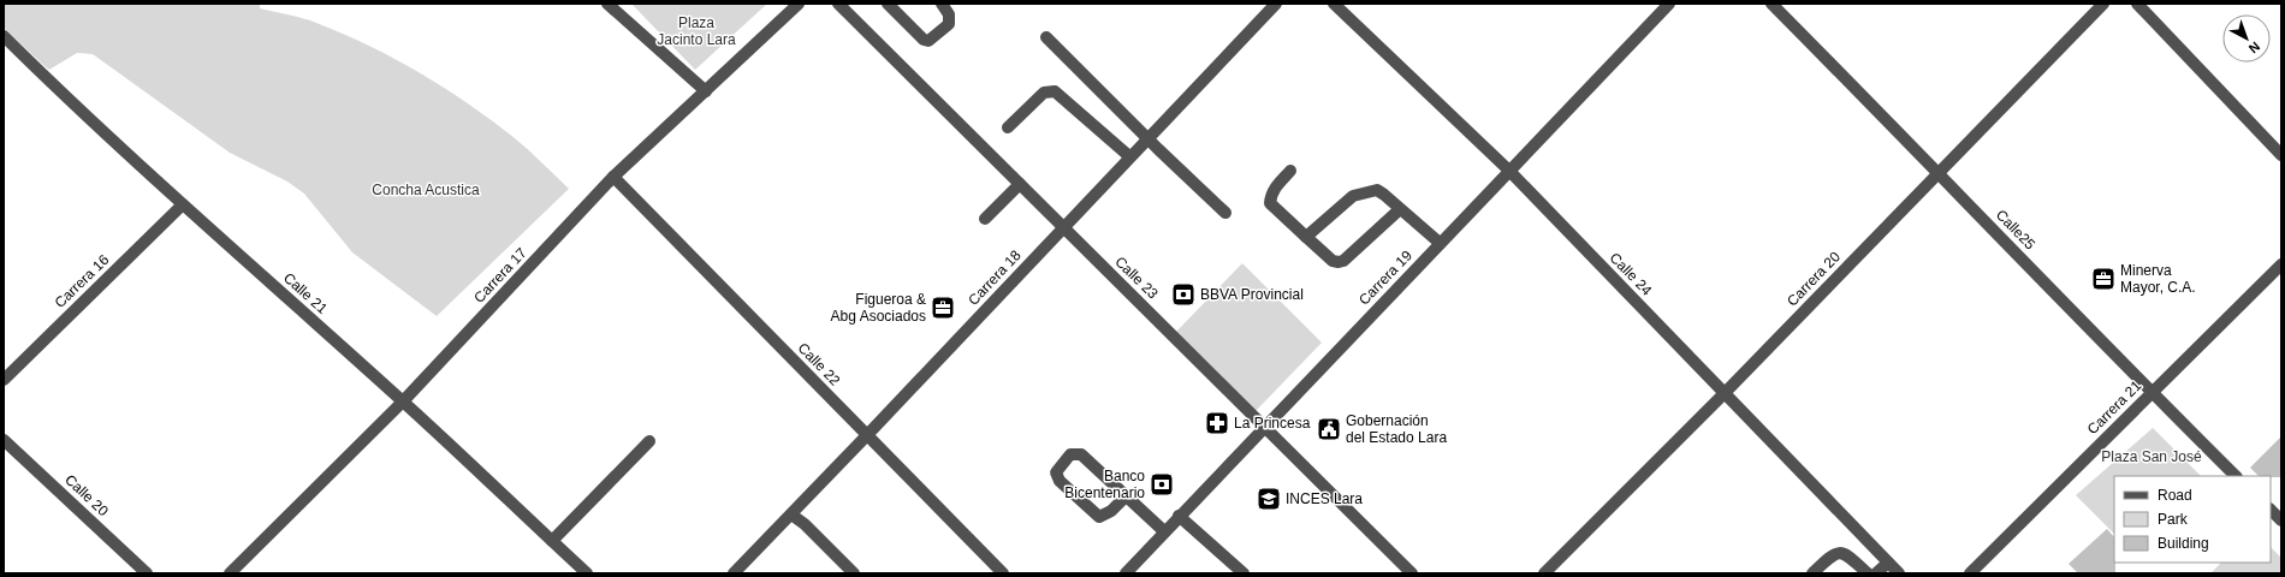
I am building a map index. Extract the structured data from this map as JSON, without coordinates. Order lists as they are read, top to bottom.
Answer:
{
  "streets": {
    "street": [
      "Calle25",
      "Calle 24",
      "Carrera 17",
      "Carrera 18",
      "Calle 23",
      "Carrera 19",
      "Carrera 20",
      "Carrera 16",
      "Calle 21",
      "Calle 22",
      "Carrera 21",
      "Calle 20"
    ]
  },
  "crossings": [
    ["Calle25", "Carrera 20"],
    ["Calle25", "Carrera 21"],
    ["Calle 24", "Carrera 19"],
    ["Calle 24", "Carrera 20"],
    ["Carrera 17", "Calle 21"],
    ["Carrera 17", "Calle 22"],
    ["Carrera 18", "Calle 23"],
    ["Carrera 18", "Calle 22"],
    ["Calle 23", "Carrera 19"],
    ["Carrera 16", "Calle 21"]
  ],
  "parks": ["Plaza Jacinto Lara", "Concha Acustica", "Plaza San José"],
  "places": {
    "office": ["Minerva Mayor, C.A.", "Figueroa & Abg Asociados"],
    "bank": ["BBVA Provincial", "Banco Bicentenario"],
    "pharmacy": ["La Princesa"],
    "public building": ["Gobernación del Estado Lara"],
    "school or university": ["INCES Lara"]
  },
  "legend": ["Road", "Park", "Building"],
  "north": "bottom right"
}
